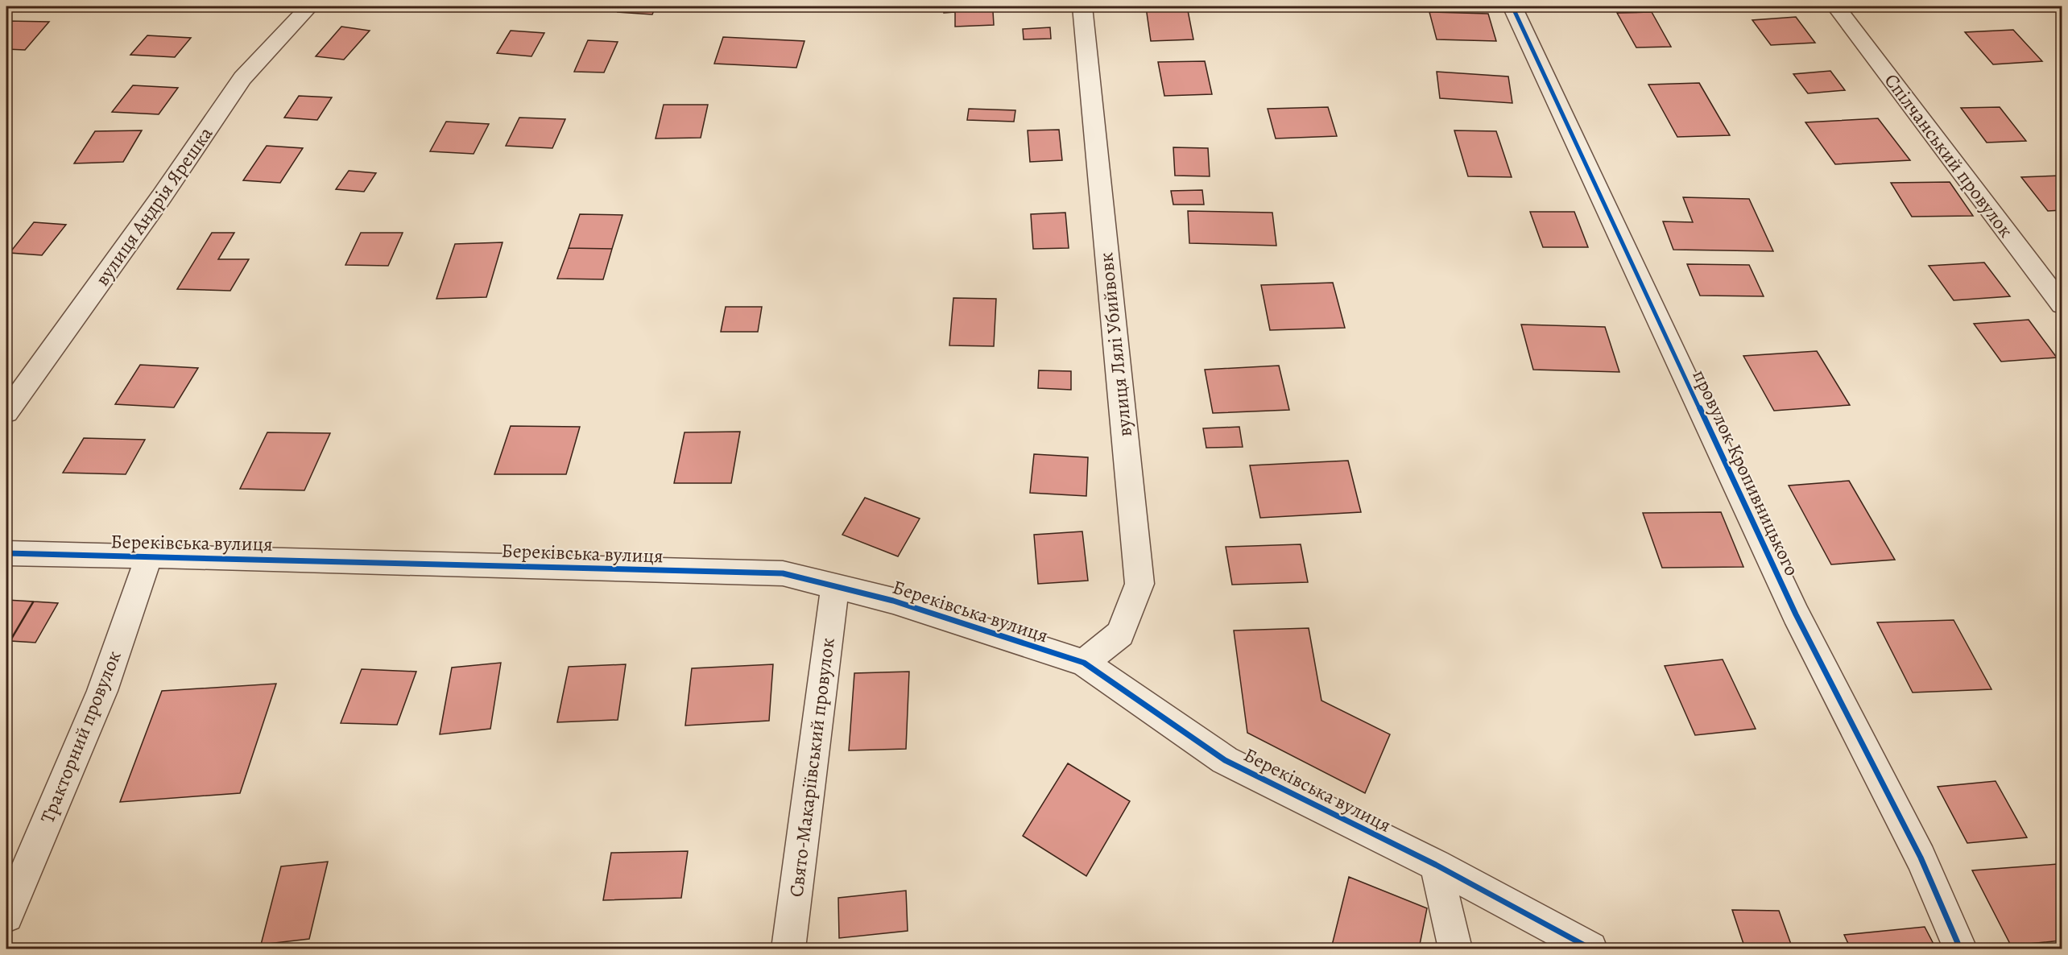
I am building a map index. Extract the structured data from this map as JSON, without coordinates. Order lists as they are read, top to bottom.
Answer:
{
  "streets": {
    "street": [
      "Спілчанський провулок",
      "вулиця Андрія Ярешка",
      "вулиця Лялі Убийвовк",
      "провулок Кропивницького",
      "Береківська вулиця",
      "Тракторний провулок",
      "Свято-Макаріївський провулок"
    ]
  },
  "crossings": [
    ["вулиця Лялі Убийвовк", "Береківська вулиця"],
    ["Береківська вулиця", "Тракторний провулок"],
    ["Береківська вулиця", "Свято-Макаріївський провулок"]
  ]
}
